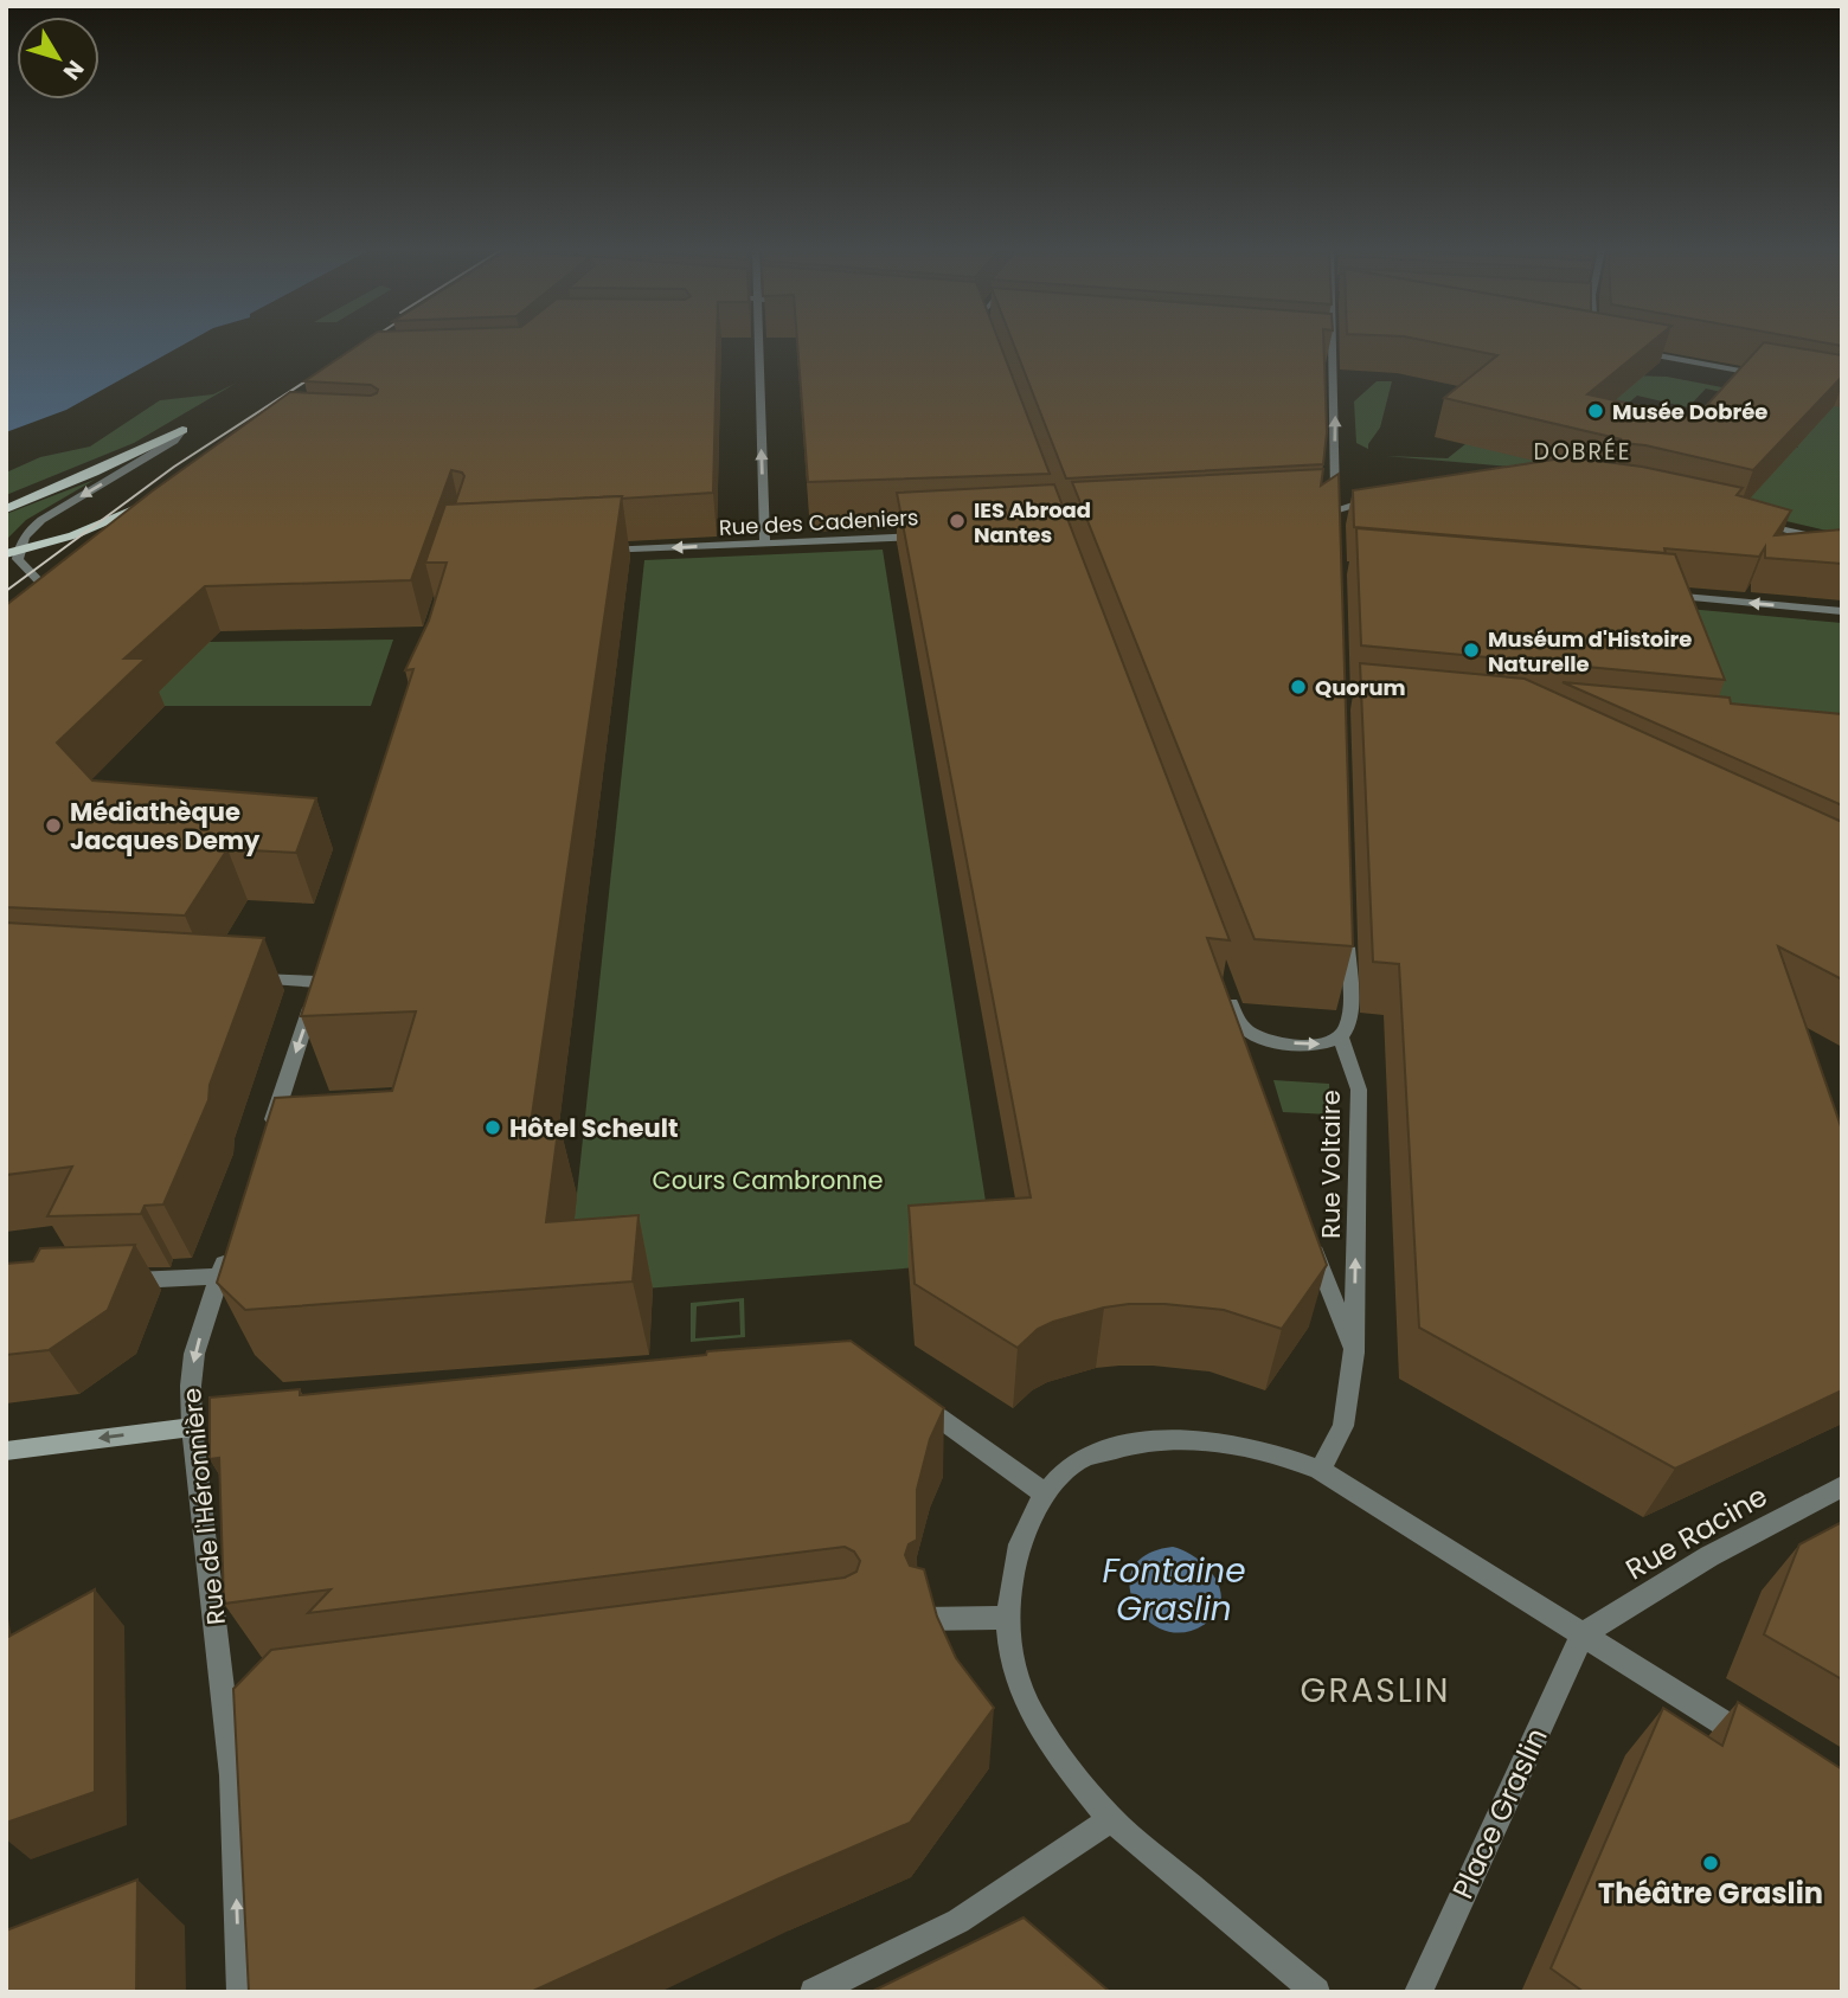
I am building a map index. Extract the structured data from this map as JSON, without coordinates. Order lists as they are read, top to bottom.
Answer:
{
  "streets": {
    "street": [
      "Rue des Cadeniers",
      "Rue Voltaire",
      "Rue de l'Héronnière",
      "Rue Racine",
      "Place Graslin"
    ]
  },
  "crossings": [
    ["Rue Racine", "Place Graslin"]
  ],
  "one_way": ["Rue des Cadeniers"],
  "districts": ["DOBRÉE", "GRASLIN"],
  "water": ["Fontaine Graslin"],
  "parks": ["Cours Cambronne"],
  "places": [
    "Musée Dobrée",
    "IES Abroad Nantes",
    "Muséum d'Histoire Naturelle",
    "Quorum",
    "Médiathèque Jacques Demy",
    "Hôtel Scheult",
    "Théâtre Graslin"
  ],
  "north": "bottom right"
}
